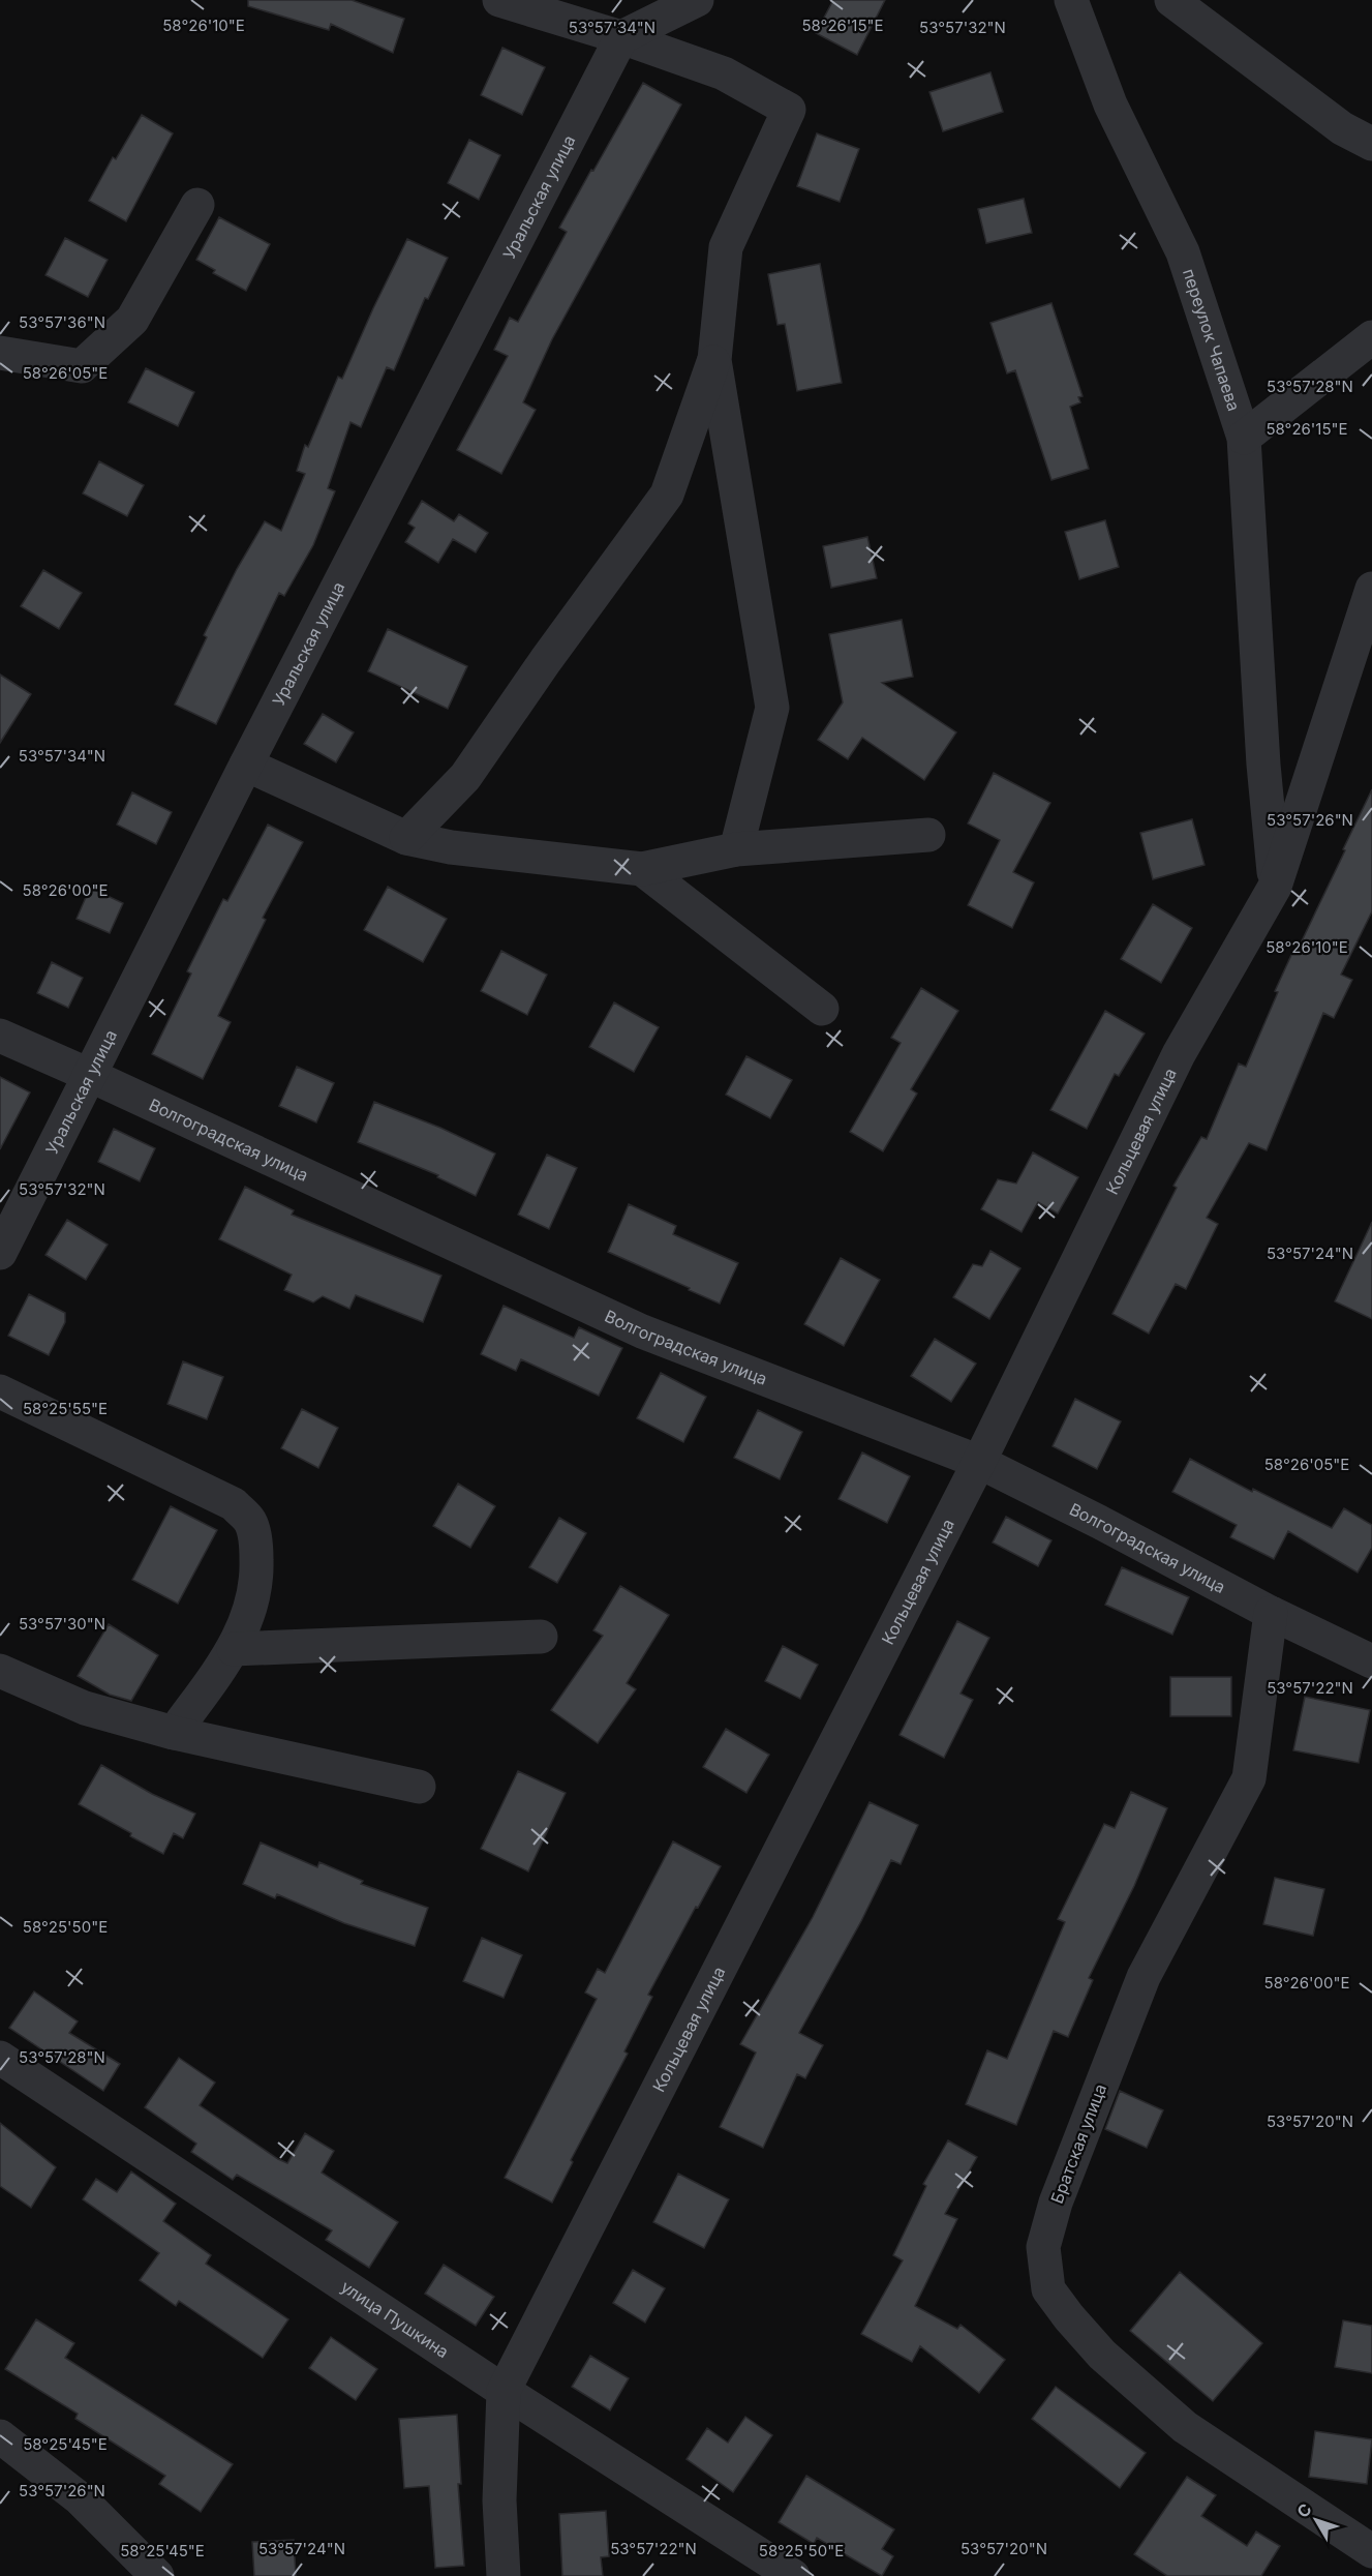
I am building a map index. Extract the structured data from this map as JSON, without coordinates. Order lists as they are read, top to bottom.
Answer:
{
  "streets": {
    "street": [
      "Уральская улица",
      "переулок Чапаева",
      "Кольцевая улица",
      "Волгоградская улица",
      "Братская улица",
      "улица Пушкина"
    ]
  },
  "crossings": [
    ["Уральская улица", "Волгоградская улица"],
    ["переулок Чапаева", "Кольцевая улица"],
    ["Кольцевая улица", "Волгоградская улица"],
    ["Кольцевая улица", "улица Пушкина"],
    ["Волгоградская улица", "Братская улица"]
  ],
  "north": "top left",
  "coordinates": [
    "58°26'10\"E",
    "58°26'15\"E",
    "53°57'34\"N",
    "53°57'32\"N",
    "53°57'36\"N",
    "58°26'05\"E",
    "53°57'28\"N",
    "53°57'26\"N",
    "58°26'00\"E",
    "53°57'24\"N",
    "58°25'55\"E",
    "53°57'30\"N",
    "53°57'22\"N",
    "58°25'50\"E",
    "53°57'20\"N",
    "58°25'45\"E"
  ]
}
